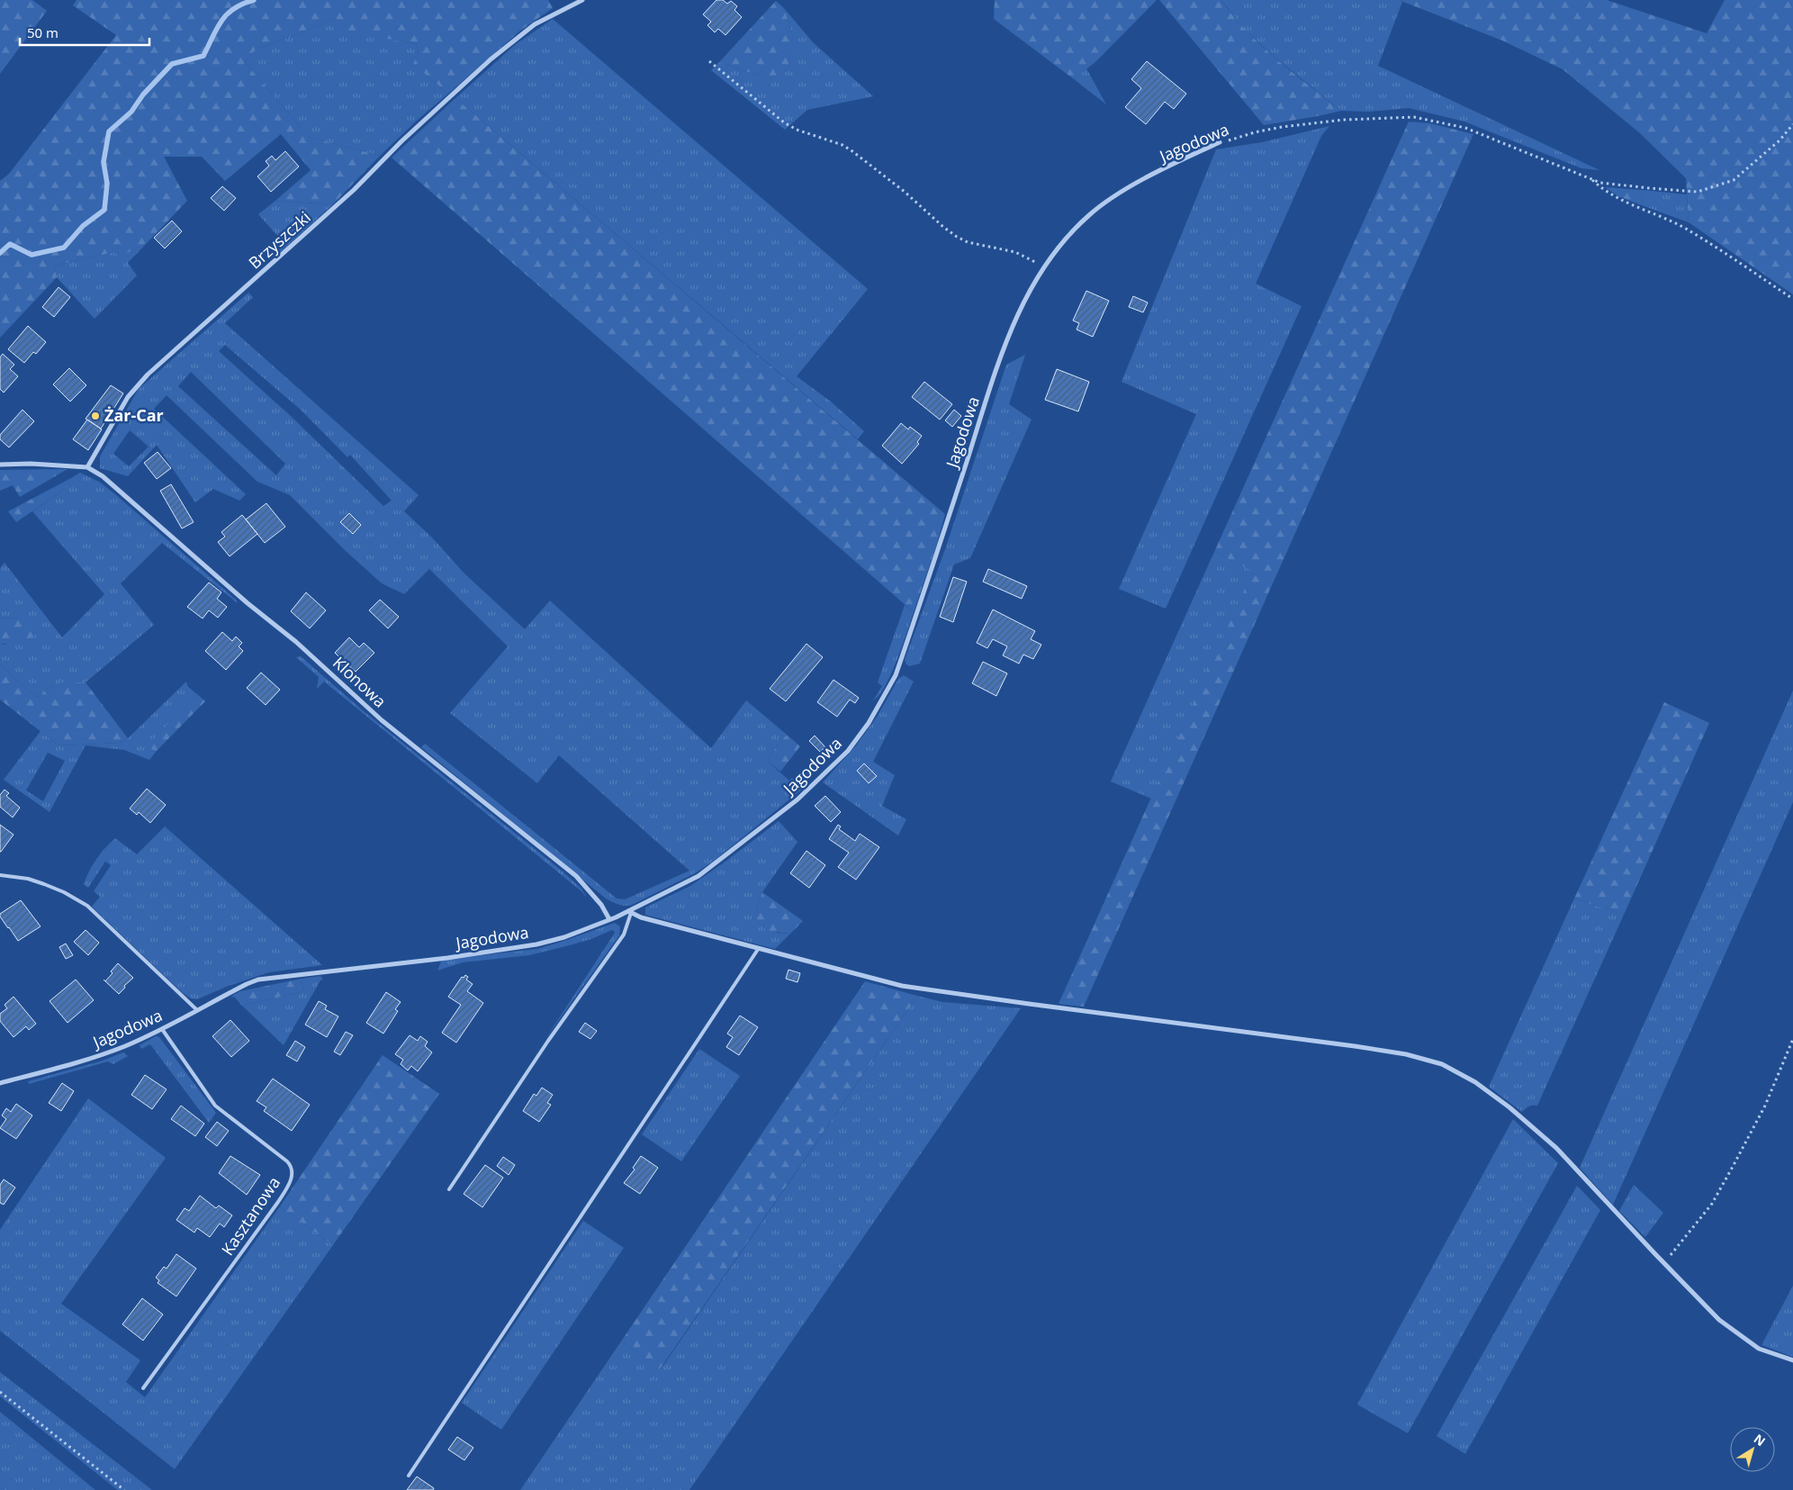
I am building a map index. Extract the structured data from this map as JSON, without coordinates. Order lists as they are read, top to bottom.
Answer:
{
  "streets": {
    "street": ["Jagodowa", "Brzyszczki", "Klonowa"],
    "lane": ["Kasztanowa"]
  },
  "crossings": [
    ["Jagodowa", "Klonowa"],
    ["Jagodowa", "Kasztanowa"],
    ["Brzyszczki", "Klonowa"]
  ],
  "places": ["Żar-Car"],
  "scale_bar": "50 m",
  "north": "top right"
}
